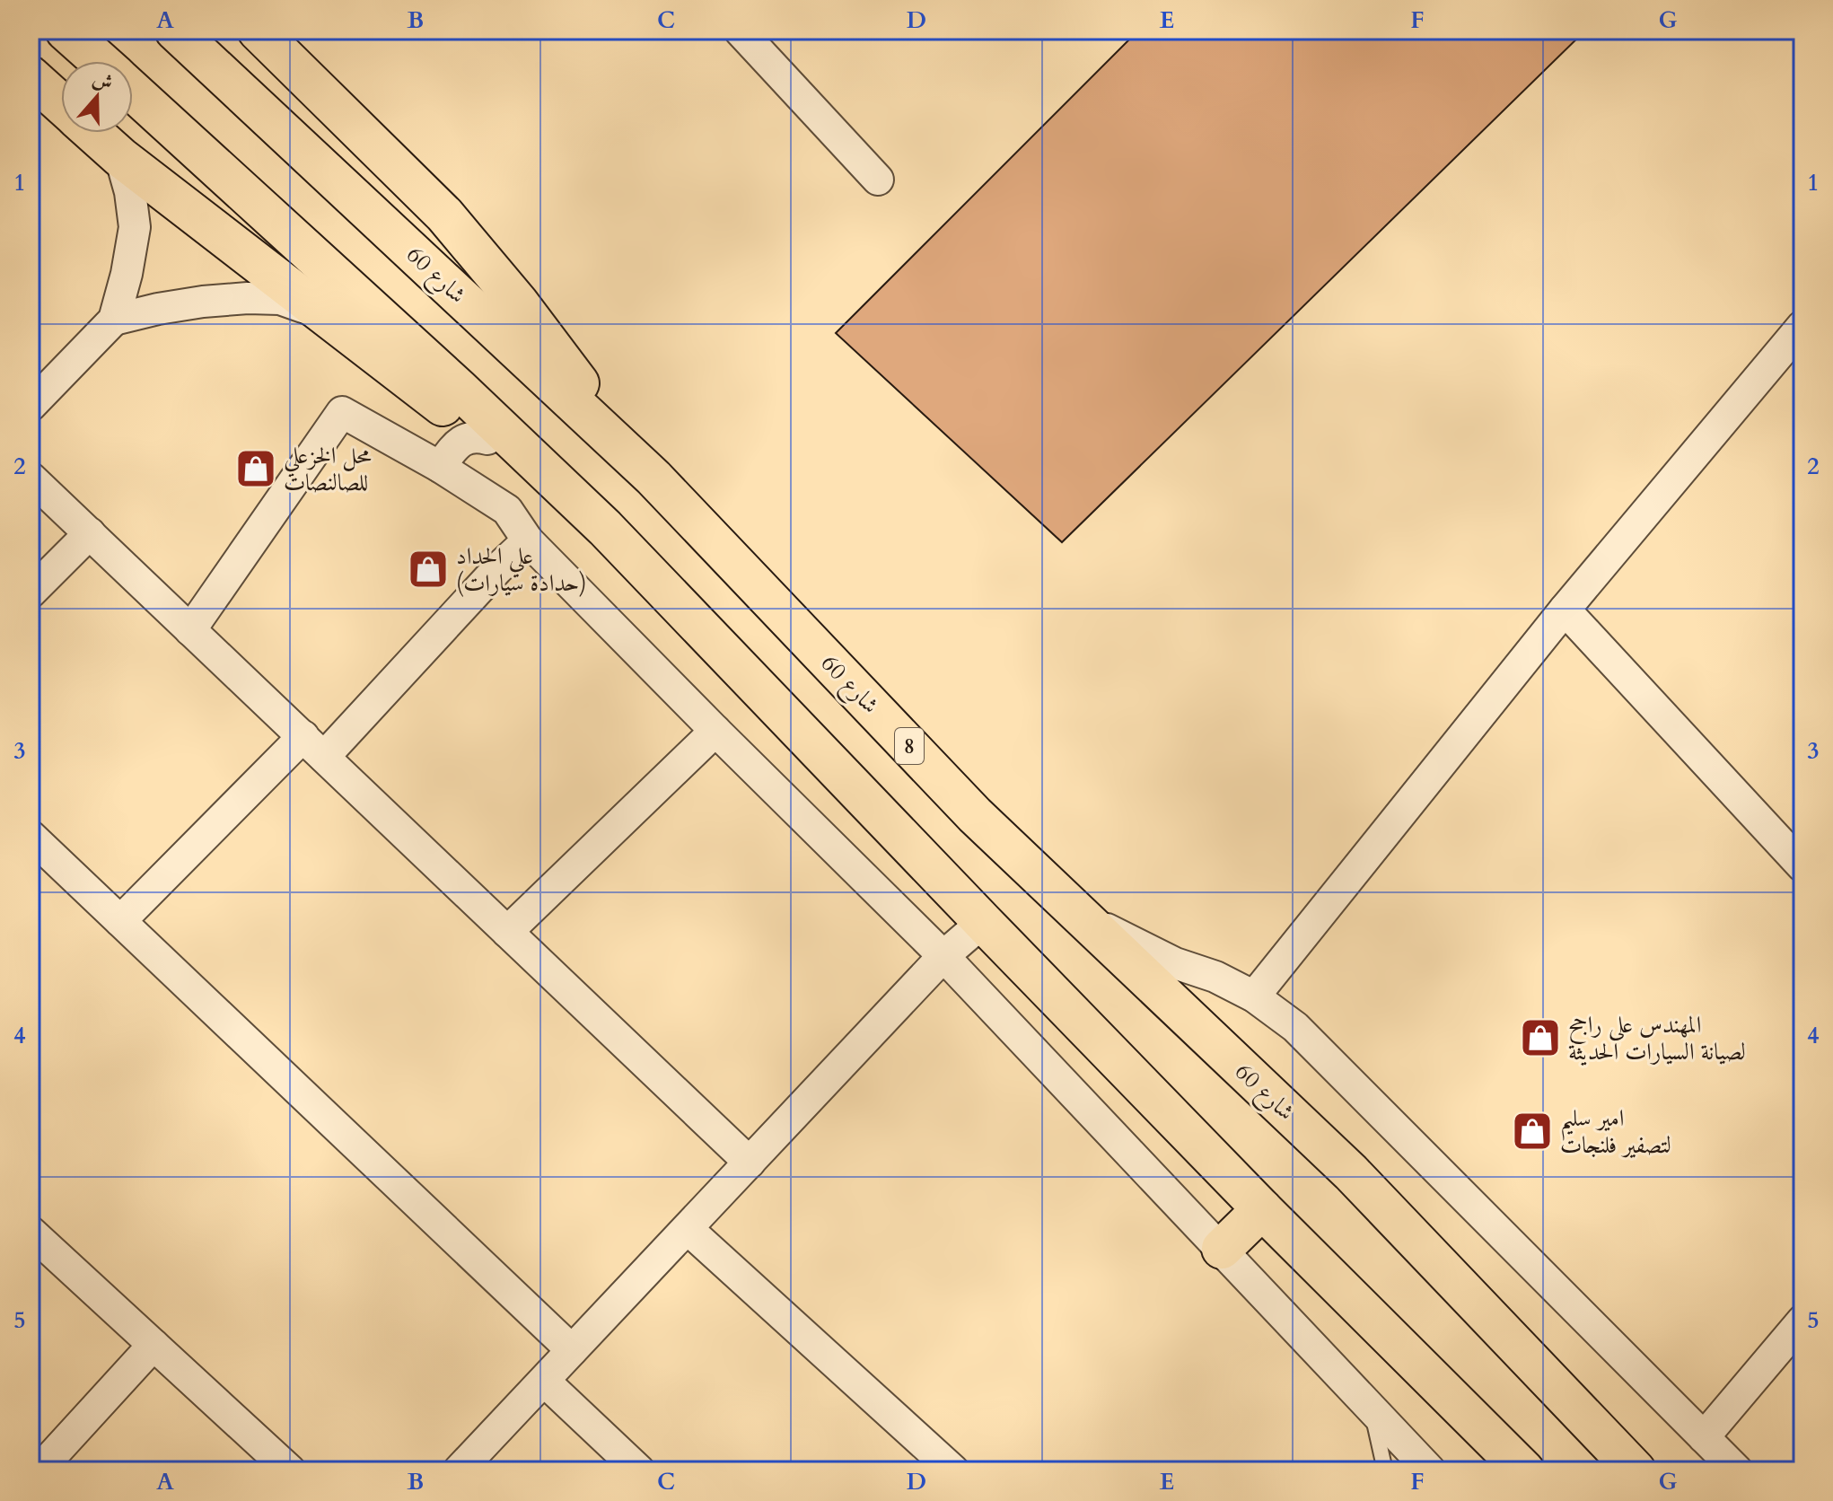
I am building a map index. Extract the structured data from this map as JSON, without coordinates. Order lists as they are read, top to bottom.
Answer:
{
  "streets": {
    "highway": ["شارع 60", "8"]
  },
  "places": {
    "shop": [
      "محل الخزعلي للصالنصات",
      "علي الحداد (حدادة سيارات)",
      "المهندس علي راجح لصيانة السيارات الحديثة",
      "امير سليم لتصفير فلنجات"
    ]
  },
  "north": "top",
  "grid": {
    "columns": [
      "A",
      "B",
      "C",
      "D",
      "E",
      "F",
      "G"
    ],
    "rows": [
      "1",
      "2",
      "3",
      "4",
      "5"
    ]
  }
}
